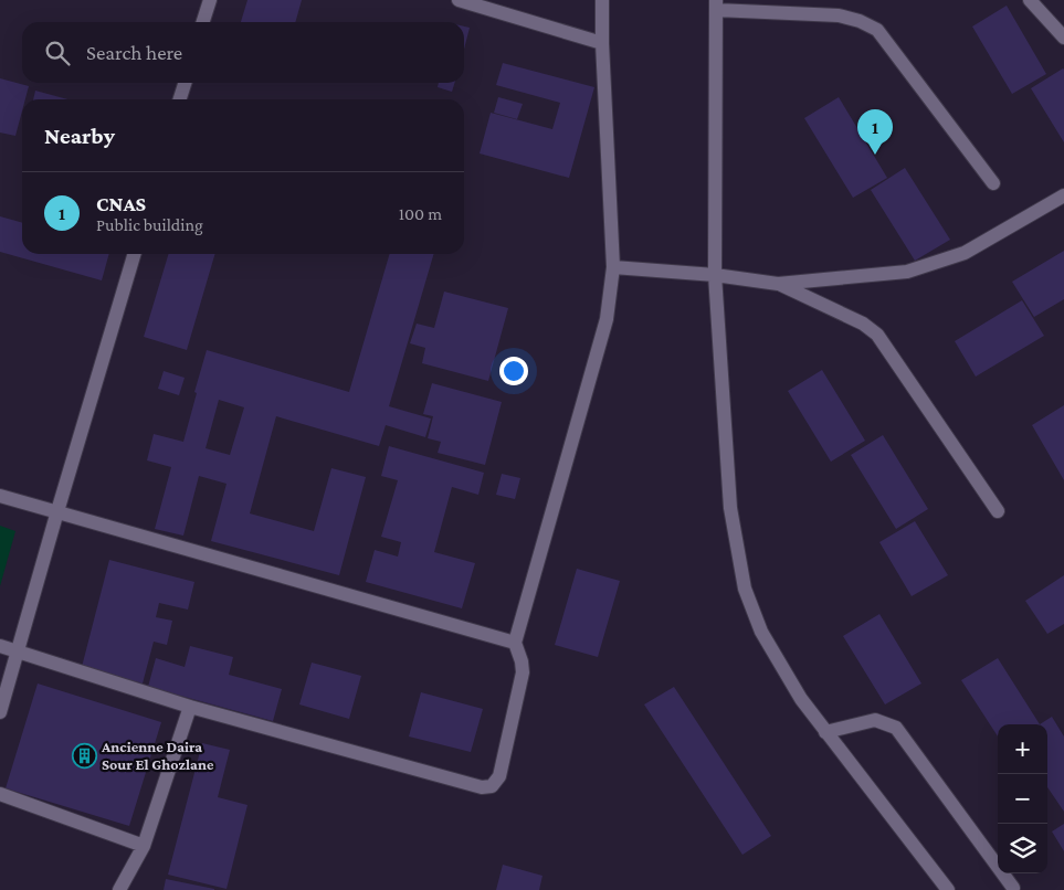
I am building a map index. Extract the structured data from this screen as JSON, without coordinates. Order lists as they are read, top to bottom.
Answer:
{
  "places": {
    "building": ["Ancienne Daira Sour El Ghozlane"]
  },
  "page": {
    "search": "Search here",
    "heading": "Nearby",
    "pins": "1",
    "list": [
      {
        "mark": "1",
        "name": "CNAS",
        "note": "Public building",
        "value": "100 m"
      }
    ],
    "map_buttons": ["+", "−"]
  }
}
